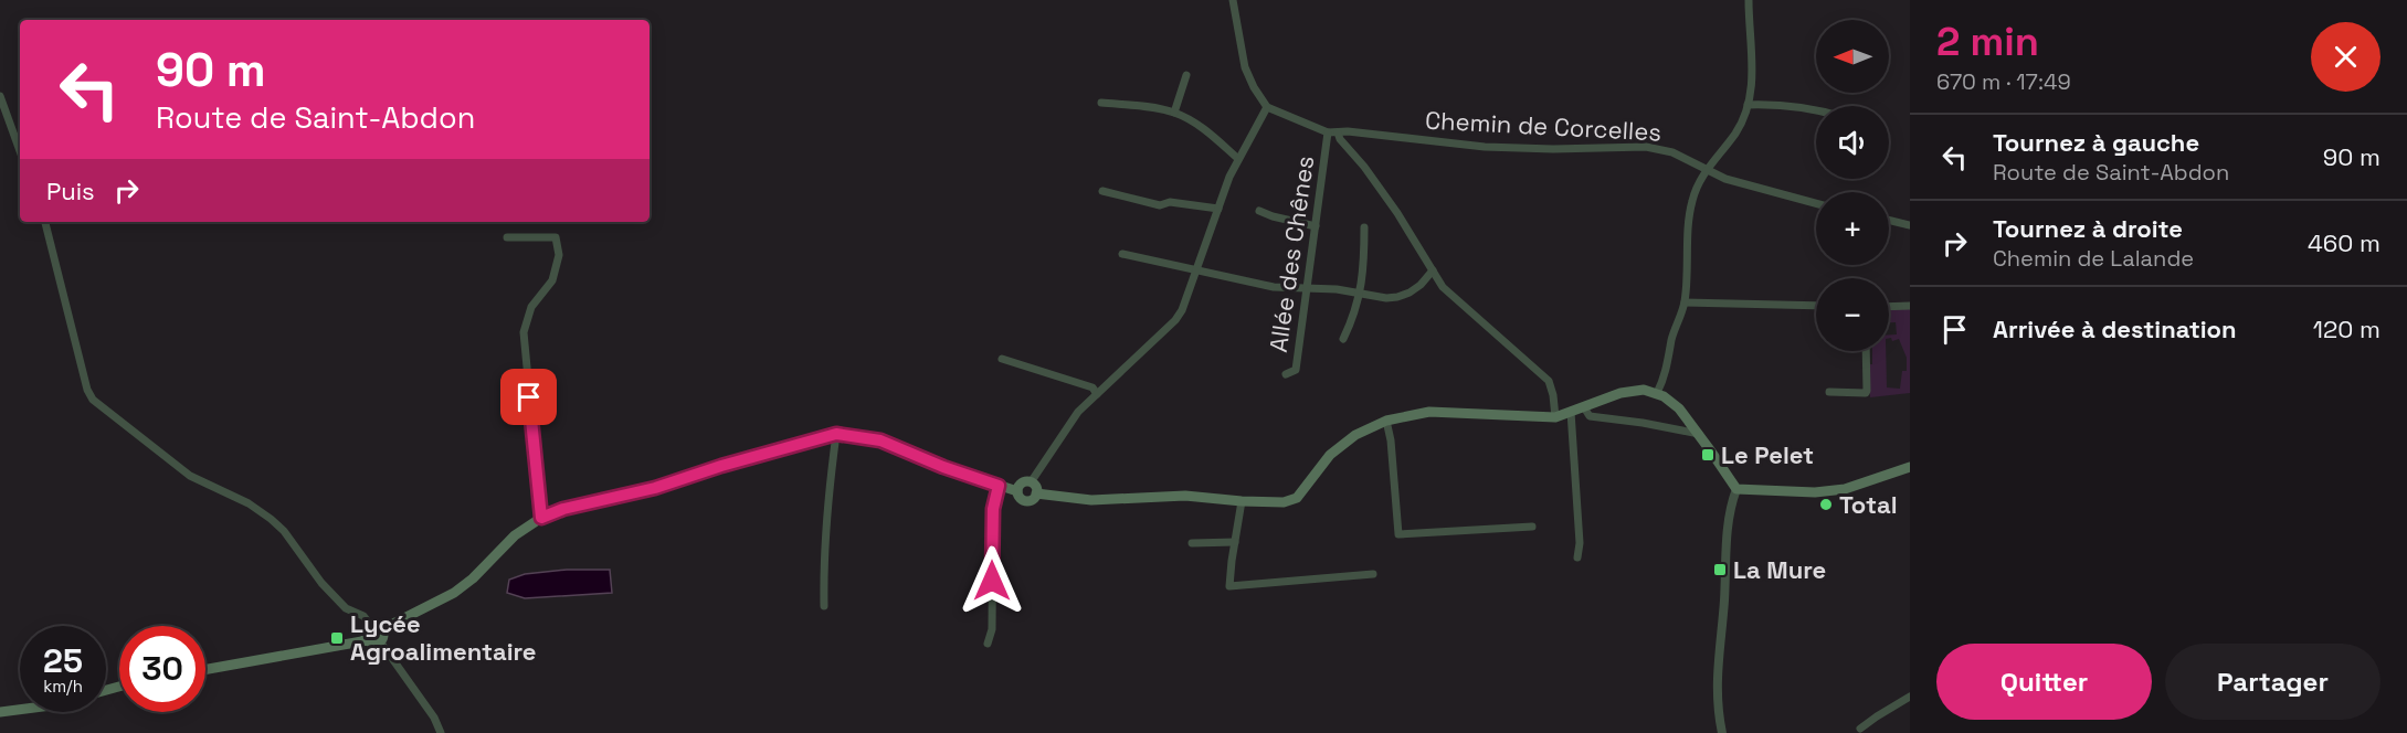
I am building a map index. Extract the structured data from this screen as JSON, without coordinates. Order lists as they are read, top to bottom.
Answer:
{
  "streets": {
    "street": ["Chemin de Corcelles", "Allée des Chênes"]
  },
  "crossings": [
    ["Chemin de Corcelles", "Allée des Chênes"]
  ],
  "places": {
    "transit": ["Le Pelet", "La Mure", "Lycée Agroalimentaire"],
    "other": ["Total"]
  },
  "north": "left",
  "page": {
    "heading": ["2 min", "670 m · 17:49"],
    "map_buttons": ["+", "−"],
    "turn": ["90 m", "Route de Saint-Abdon"],
    "list": [
      {
        "name": "Tournez à gauche",
        "note": "Route de Saint-Abdon",
        "value": "90 m"
      },
      {
        "name": "Tournez à droite",
        "note": "Chemin de Lalande",
        "value": "460 m"
      },
      {
        "name": "Arrivée à destination",
        "value": "120 m"
      }
    ],
    "then": "Puis",
    "speed": "25 km/h",
    "limit": "30",
    "buttons": ["Quitter", "Partager"]
  }
}
